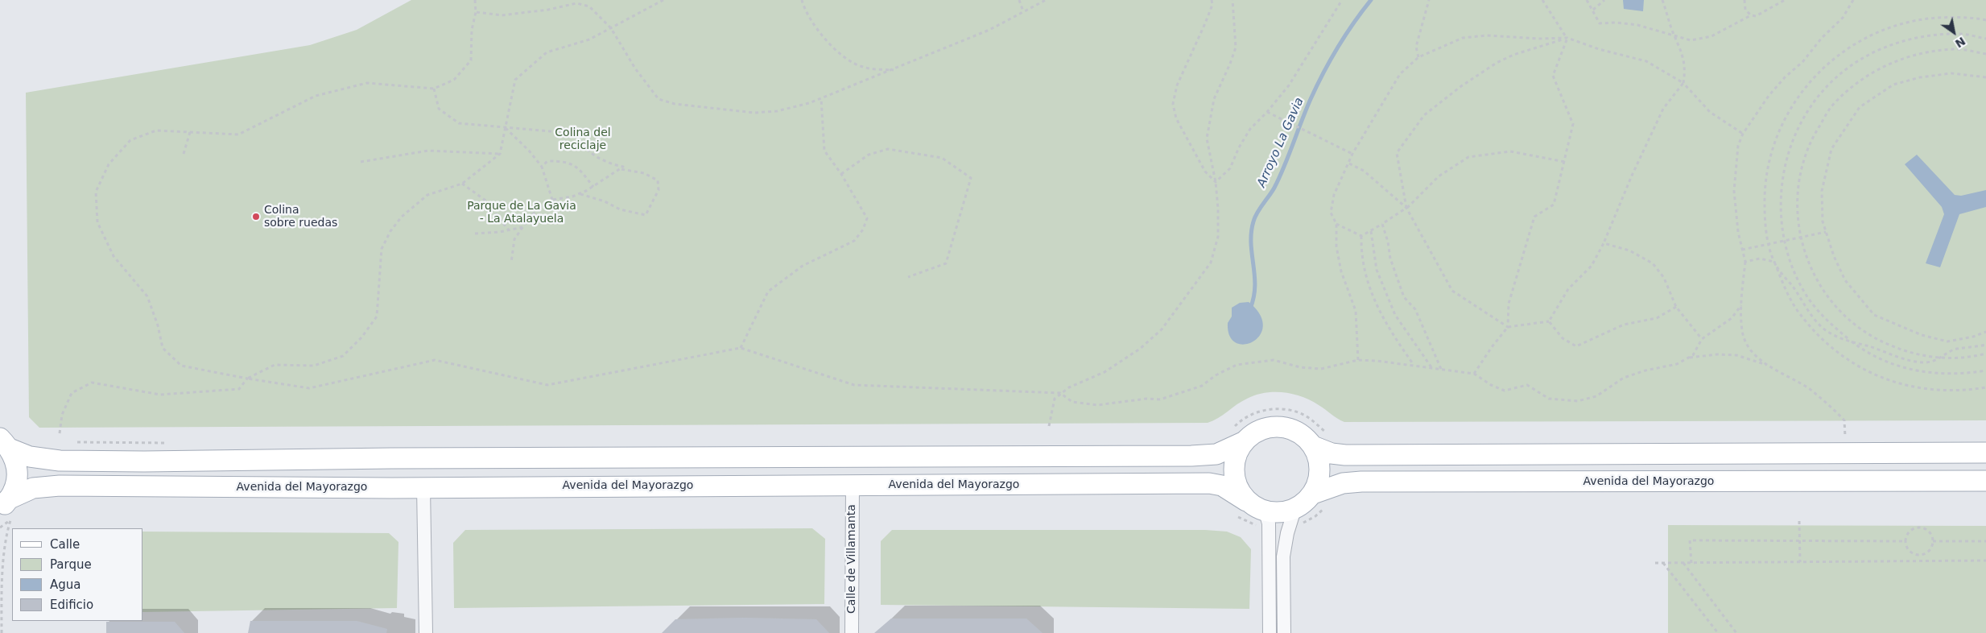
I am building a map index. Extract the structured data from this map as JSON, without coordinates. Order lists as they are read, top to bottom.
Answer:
{
  "streets": {
    "main road": ["Avenida del Mayorazgo"],
    "street": ["Calle de Villamanta"]
  },
  "crossings": [
    ["Avenida del Mayorazgo", "Calle de Villamanta"]
  ],
  "water": ["Arroyo La Gavia"],
  "parks": ["Colina del reciclaje", "Parque de La Gavia - La Atalayuela"],
  "places": ["Colina sobre ruedas"],
  "legend": [
    "Calle",
    "Parque",
    "Agua",
    "Edificio"
  ],
  "north": "bottom right"
}
